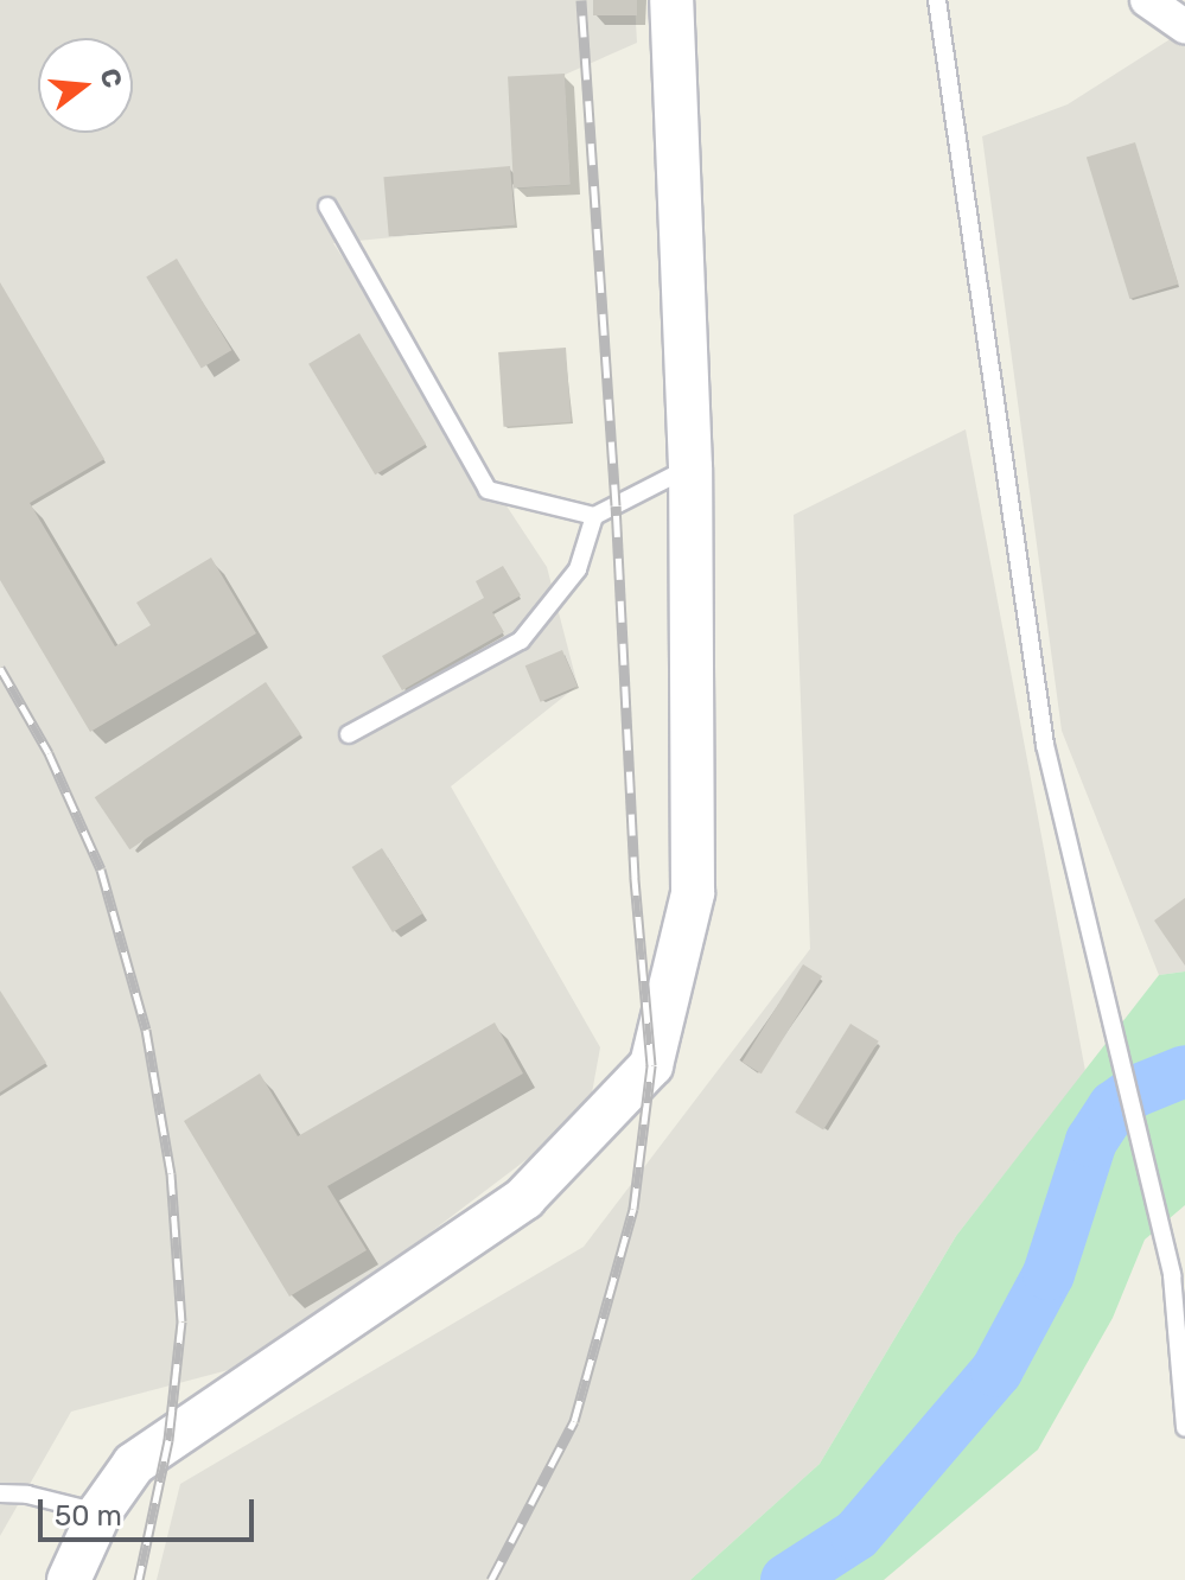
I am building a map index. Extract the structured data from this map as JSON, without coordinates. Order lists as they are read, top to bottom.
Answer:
{
  "scale_bar": "50 m",
  "north": "right"
}
